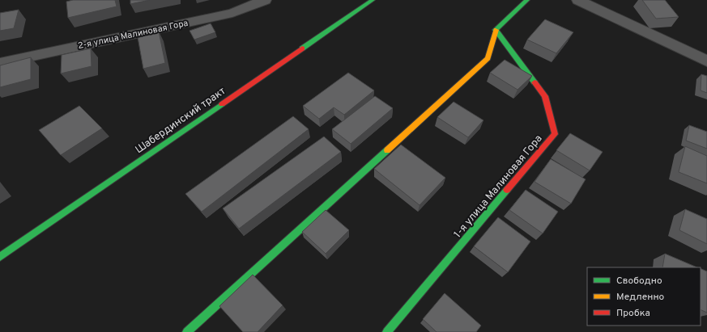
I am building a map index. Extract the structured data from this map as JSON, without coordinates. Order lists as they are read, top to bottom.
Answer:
{
  "streets": {
    "street": ["2-я улица Малиновая Гора", "Шабердинский тракт", "1-я улица Малиновая Гора"]
  },
  "legend": ["Свободно", "Медленно", "Пробка"]
}
